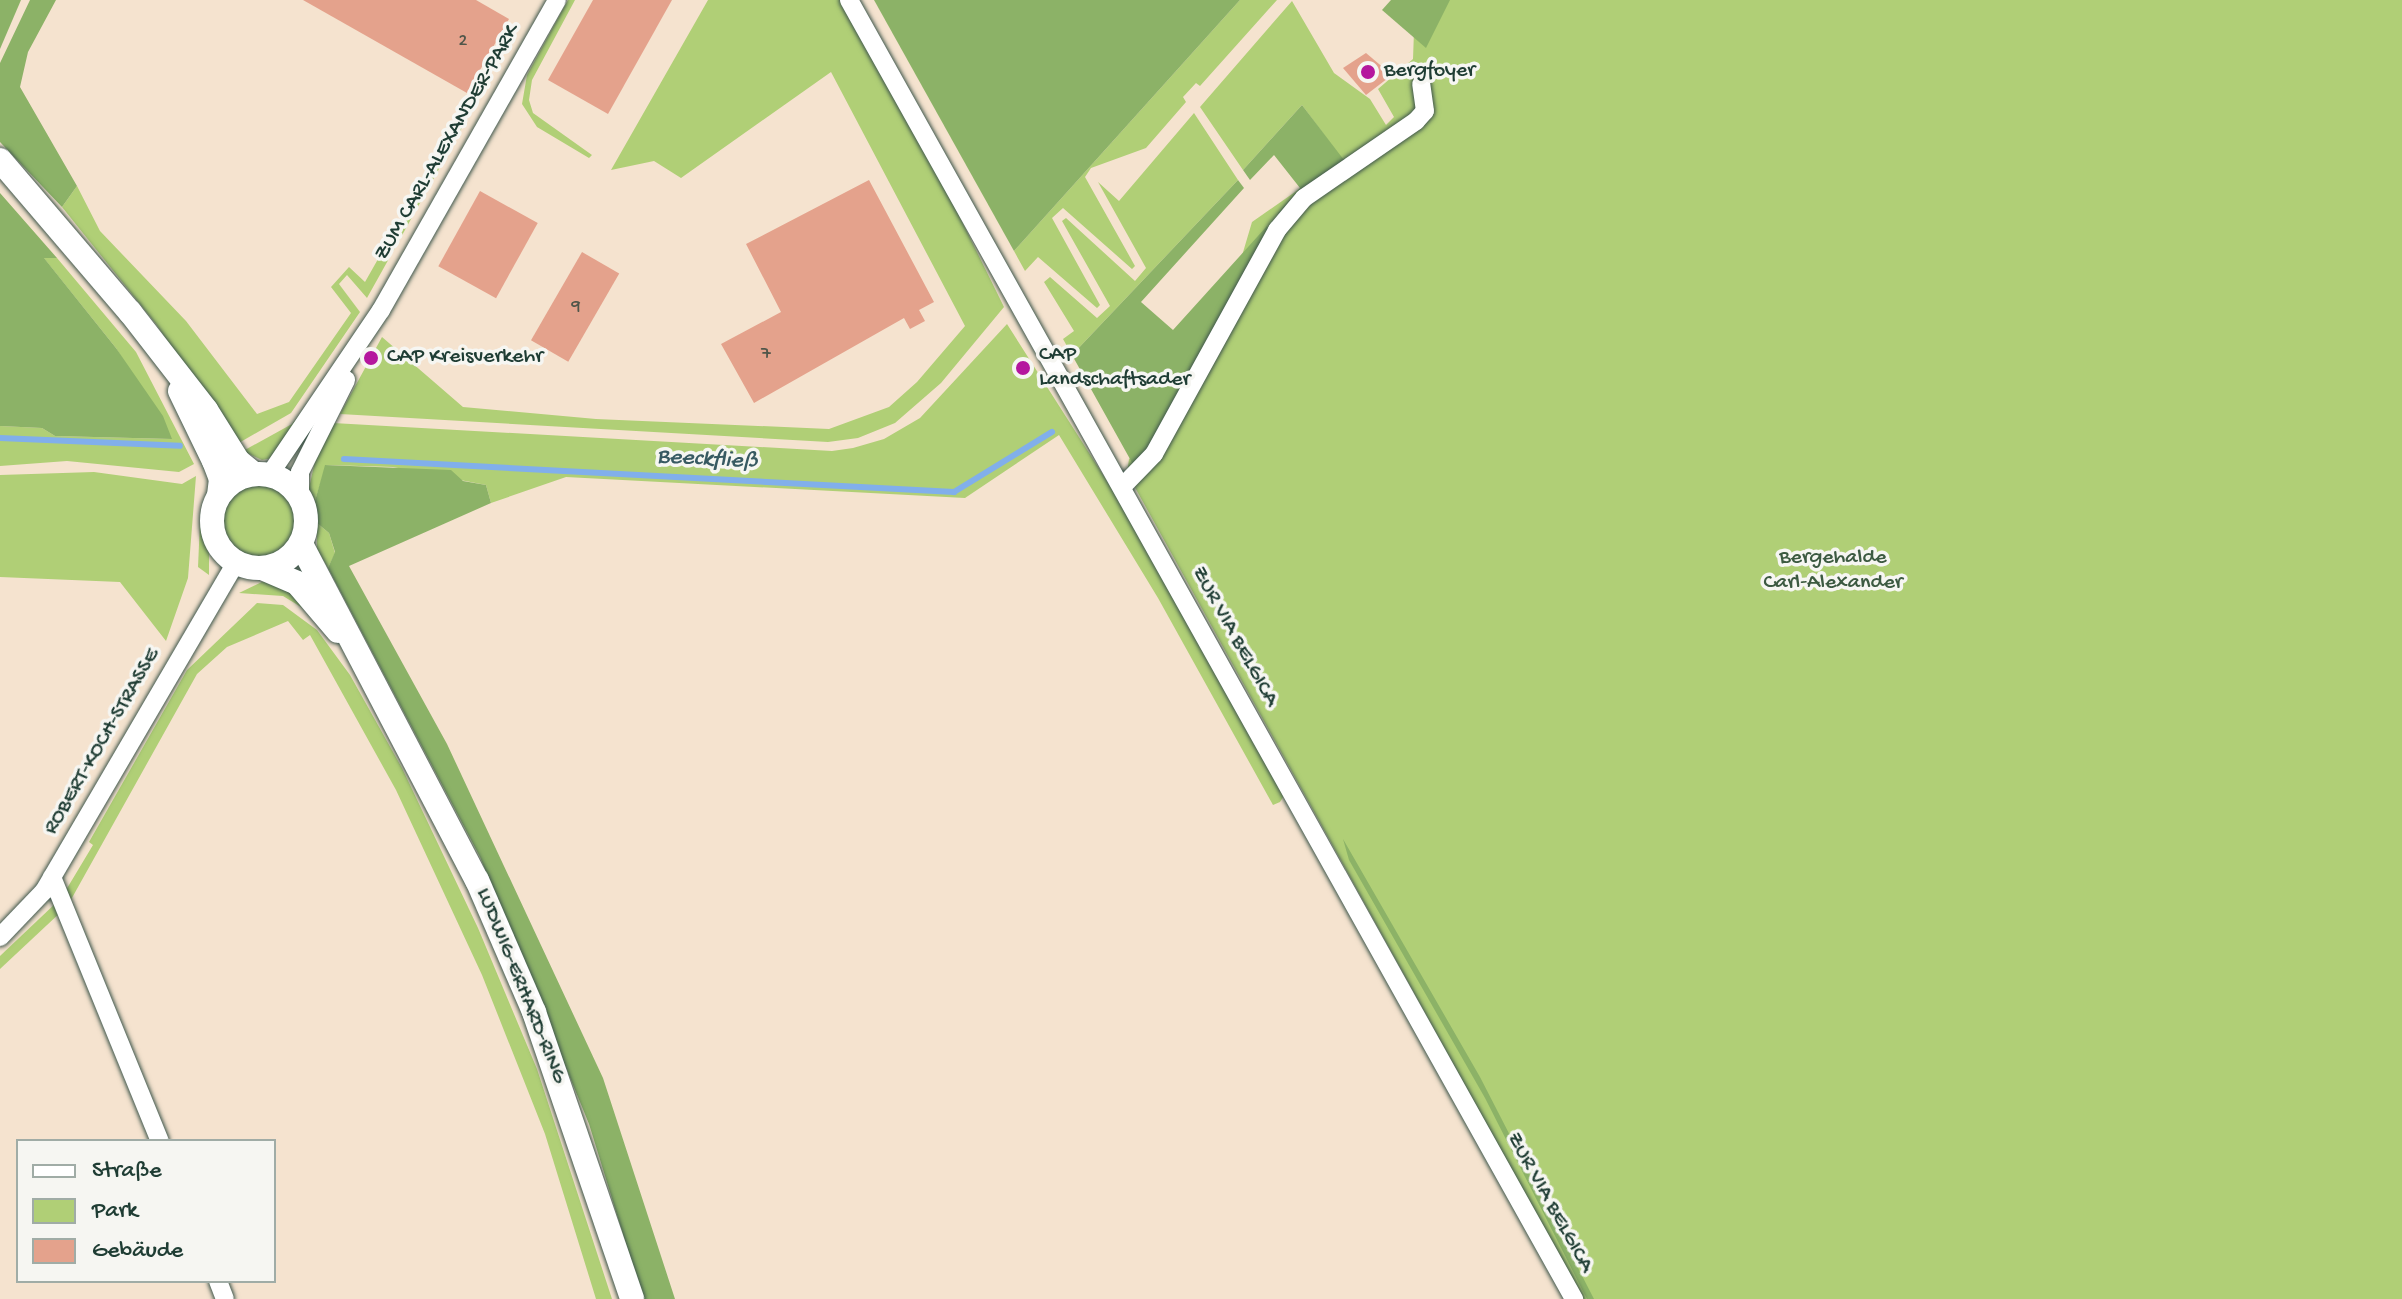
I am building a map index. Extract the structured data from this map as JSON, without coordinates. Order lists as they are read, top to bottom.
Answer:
{
  "streets": {
    "main road": ["LUDWIG-ERHARD-RING"],
    "street": ["ZUM CARL-ALEXANDER-PARK", "ZUR VIA BELGICA", "ROBERT-KOCH-STRASSE"]
  },
  "crossings": [
    ["ZUM CARL-ALEXANDER-PARK", "ROBERT-KOCH-STRASSE"],
    ["ZUM CARL-ALEXANDER-PARK", "LUDWIG-ERHARD-RING"],
    ["ROBERT-KOCH-STRASSE", "LUDWIG-ERHARD-RING"]
  ],
  "water": ["Beeckfließ"],
  "parks": ["Bergehalde Carl-Alexander"],
  "places": ["Bergfoyer", "CAP Kreisverkehr", "CAP Landschaftsader"],
  "house_numbers": ["2", "9", "7"],
  "legend": ["Straße", "Park", "Gebäude"]
}
